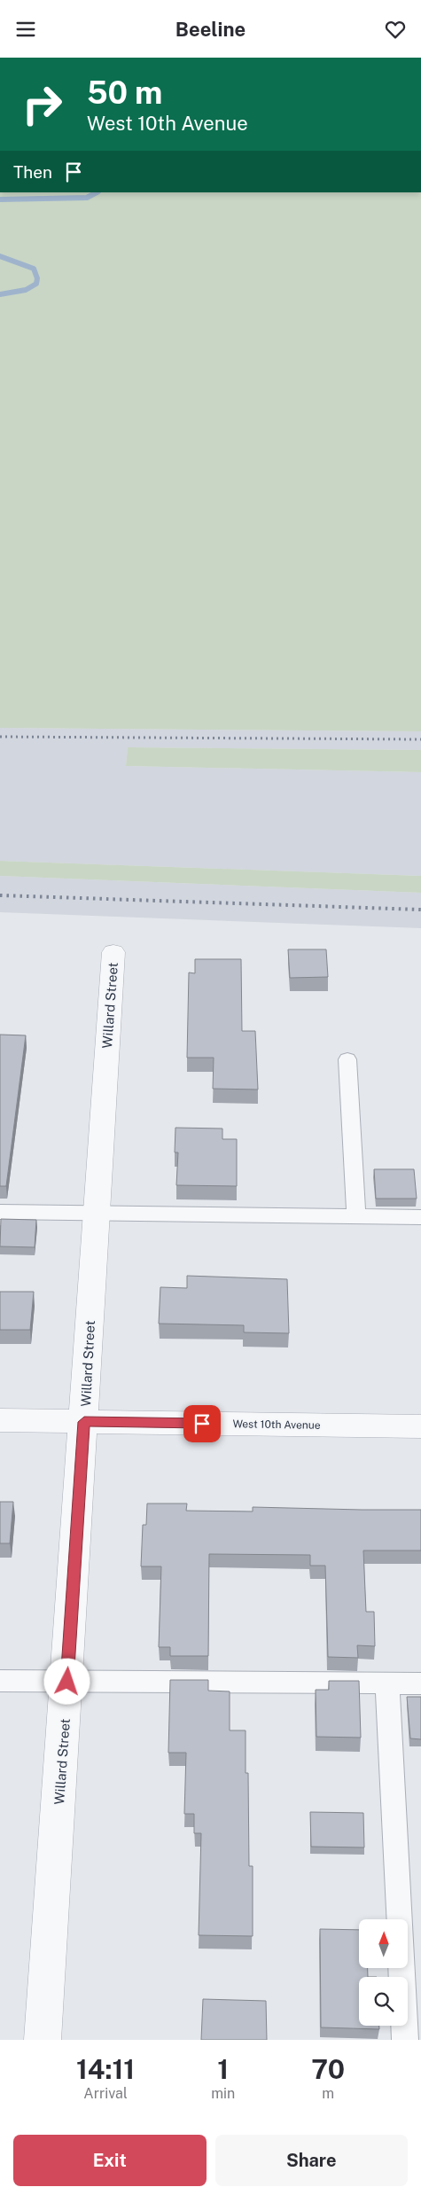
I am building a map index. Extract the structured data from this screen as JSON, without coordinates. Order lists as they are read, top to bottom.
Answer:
{
  "streets": {
    "street": ["Willard Street", "West 10th Avenue"]
  },
  "crossings": [
    ["Willard Street", "West 10th Avenue"]
  ],
  "north": "top",
  "page": {
    "header": "Beeline",
    "turn": ["50 m", "West 10th Avenue"],
    "then": "Then",
    "eta": [
      "14:11",
      "Arrival",
      "1",
      "min",
      "70",
      "m"
    ],
    "buttons": ["Exit", "Share"]
  }
}
